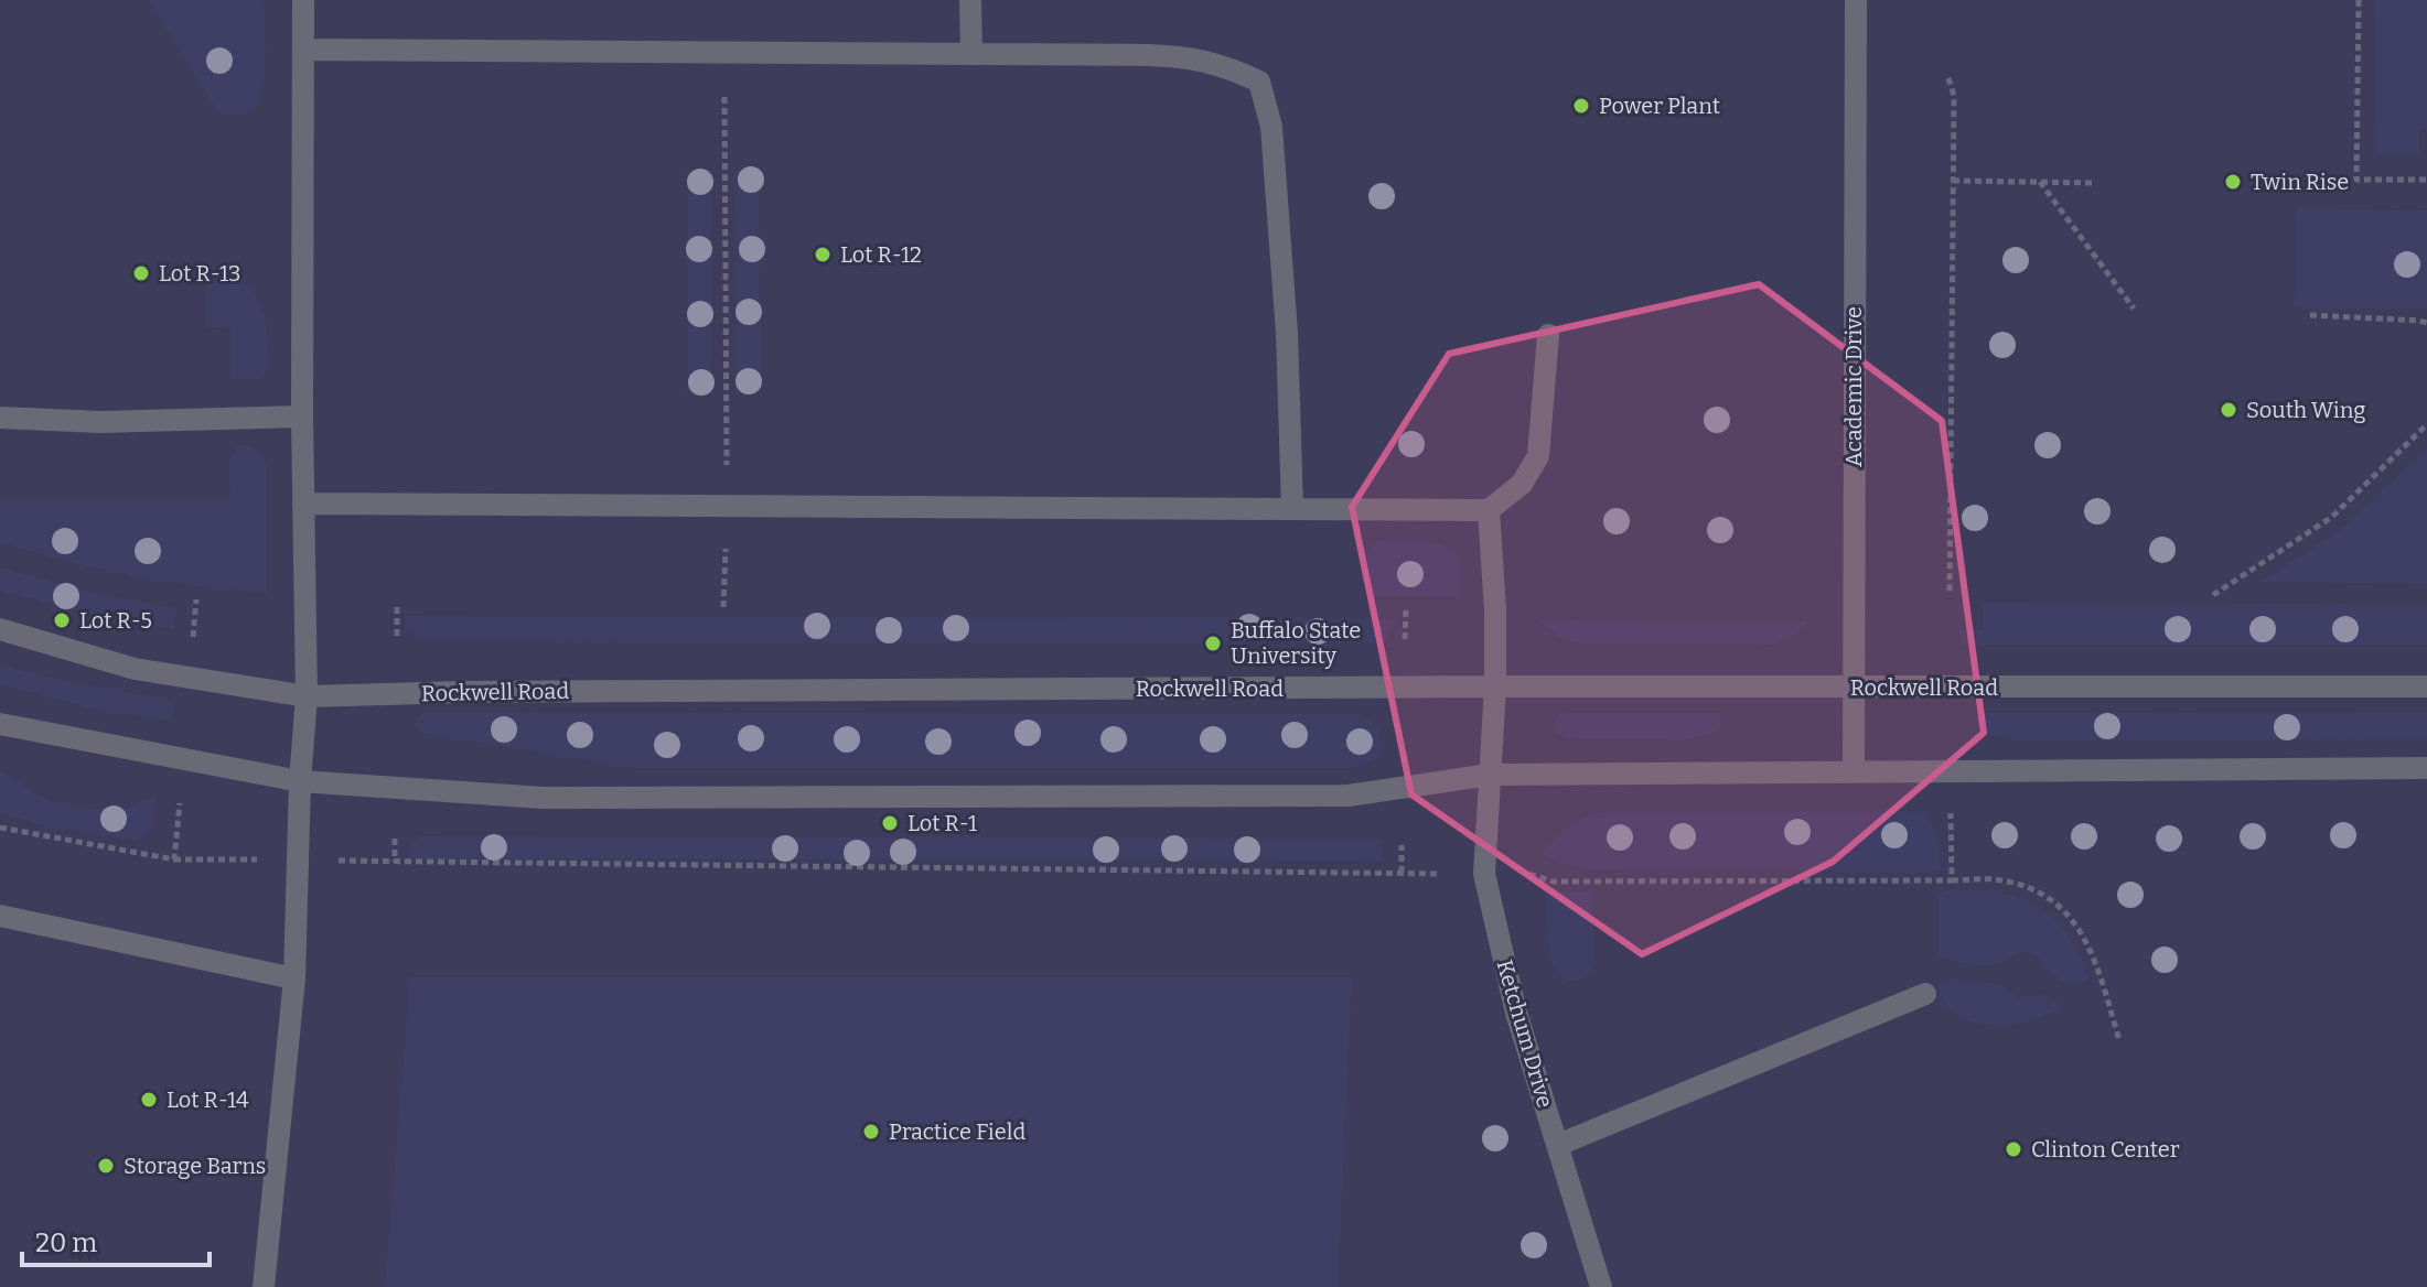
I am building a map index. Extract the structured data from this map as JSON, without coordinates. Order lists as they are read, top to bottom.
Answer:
{
  "streets": {
    "street": ["Academic Drive", "Rockwell Road", "Ketchum Drive"]
  },
  "crossings": [
    ["Academic Drive", "Rockwell Road"],
    ["Rockwell Road", "Ketchum Drive"]
  ],
  "places": [
    "Power Plant",
    "Twin Rise",
    "Lot R-12",
    "Lot R-13",
    "South Wing",
    "Lot R-5",
    "Buffalo State University",
    "Lot R-1",
    "Lot R-14",
    "Practice Field",
    "Clinton Center",
    "Storage Barns"
  ],
  "scale_bar": "20 m"
}
